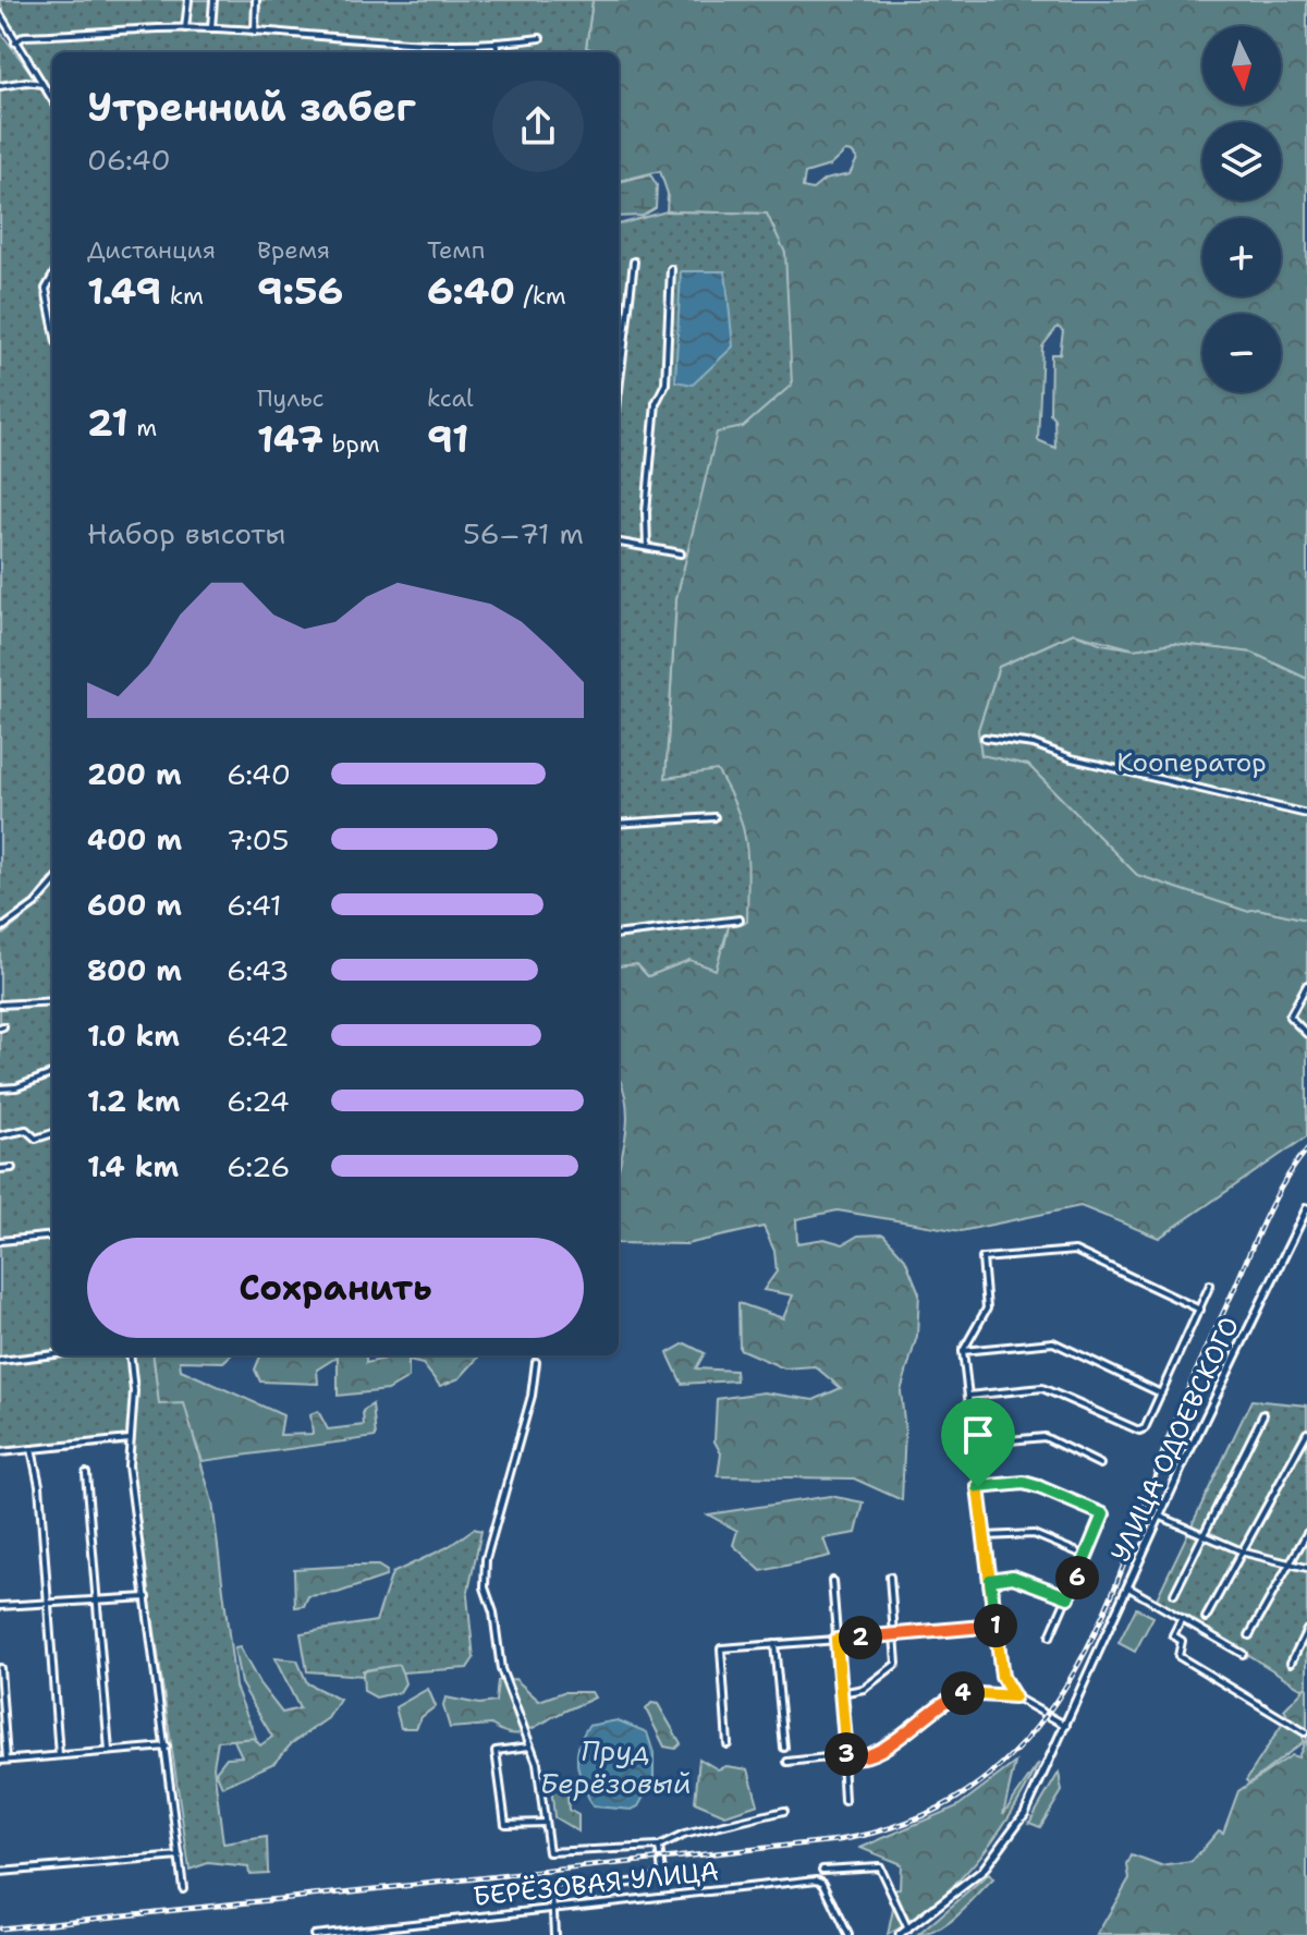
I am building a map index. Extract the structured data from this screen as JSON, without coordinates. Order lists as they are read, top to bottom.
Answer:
{
  "streets": {
    "street": ["УЛИЦА ОДОЕВСКОГО", "БЕРЁЗОВАЯ УЛИЦА"]
  },
  "water": ["Пруд Берёзовый"],
  "parks": ["Кооператор"],
  "north": "bottom",
  "page": {
    "map_buttons": ["+", "−"],
    "heading": ["Утренний забег", "06:40"],
    "stats": [
      ["Дистанция", "1.49 km"],
      ["Время", "9:56"],
      ["Темп", "6:40 /km"],
      ["21 m"],
      ["Пульс", "147 bpm"],
      ["kcal", "91"]
    ],
    "chart": ["Набор высоты", "56–71 m"],
    "list": [
      {
        "name": "200 m",
        "note": "6:40"
      },
      {
        "name": "400 m",
        "note": "7:05"
      },
      {
        "name": "600 m",
        "note": "6:41"
      },
      {
        "name": "800 m",
        "note": "6:43"
      },
      {
        "name": "1.0 km",
        "note": "6:42"
      },
      {
        "name": "1.2 km",
        "note": "6:24"
      },
      {
        "name": "1.4 km",
        "note": "6:26"
      }
    ],
    "buttons": "Сохранить",
    "pins": [
      "6",
      "1",
      "2",
      "4",
      "3"
    ]
  }
}
